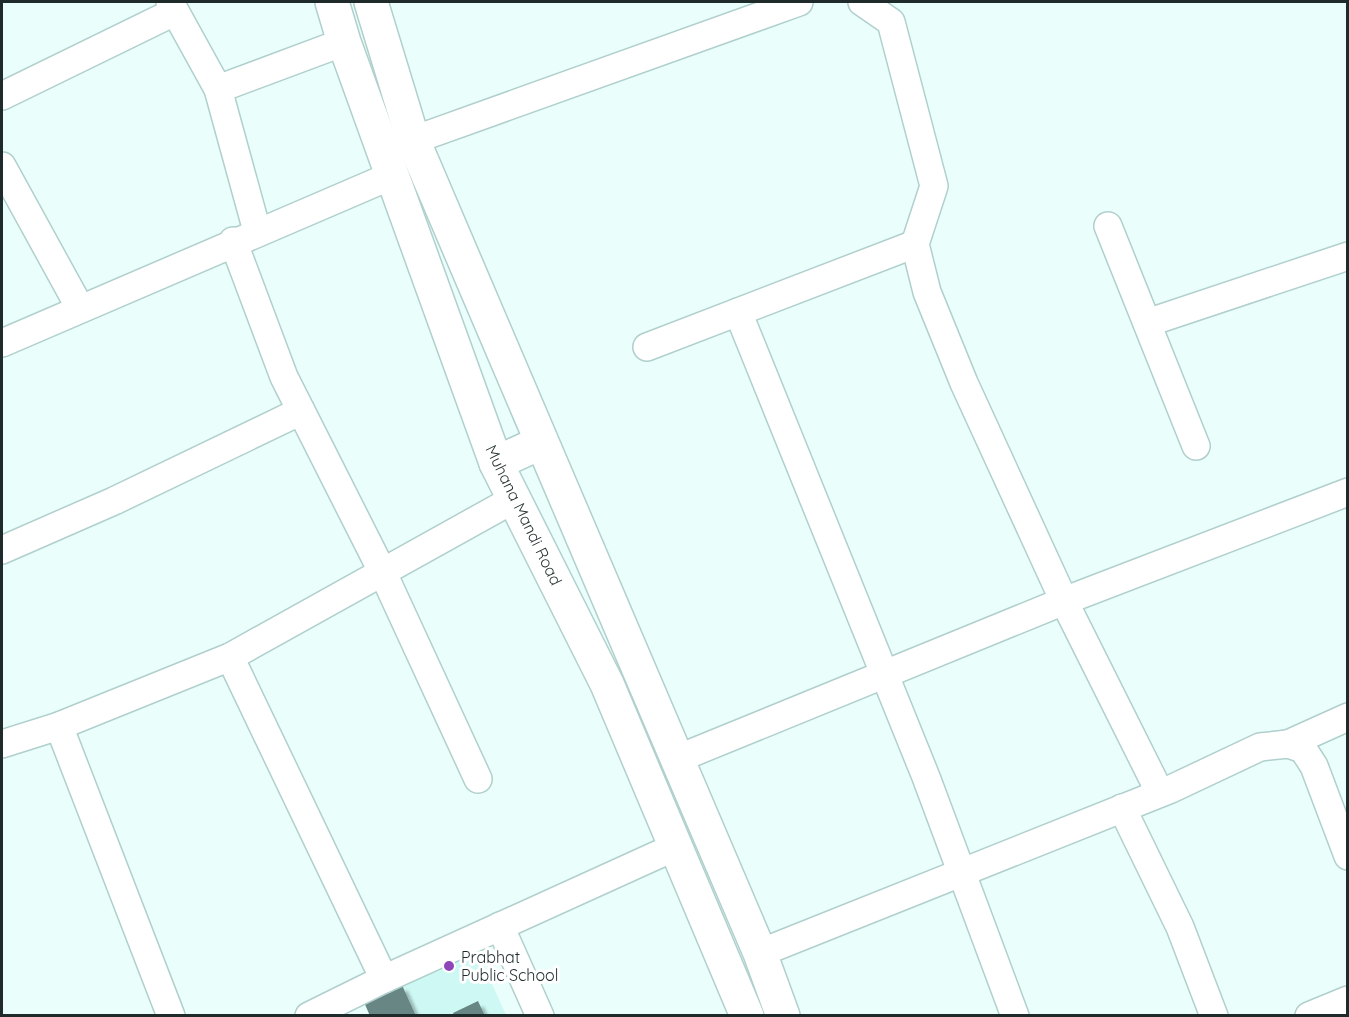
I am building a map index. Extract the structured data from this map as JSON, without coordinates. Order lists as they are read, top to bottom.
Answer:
{
  "streets": {
    "main road": ["Muhana Mandi Road"]
  },
  "places": ["Prabhat Public School"]
}
